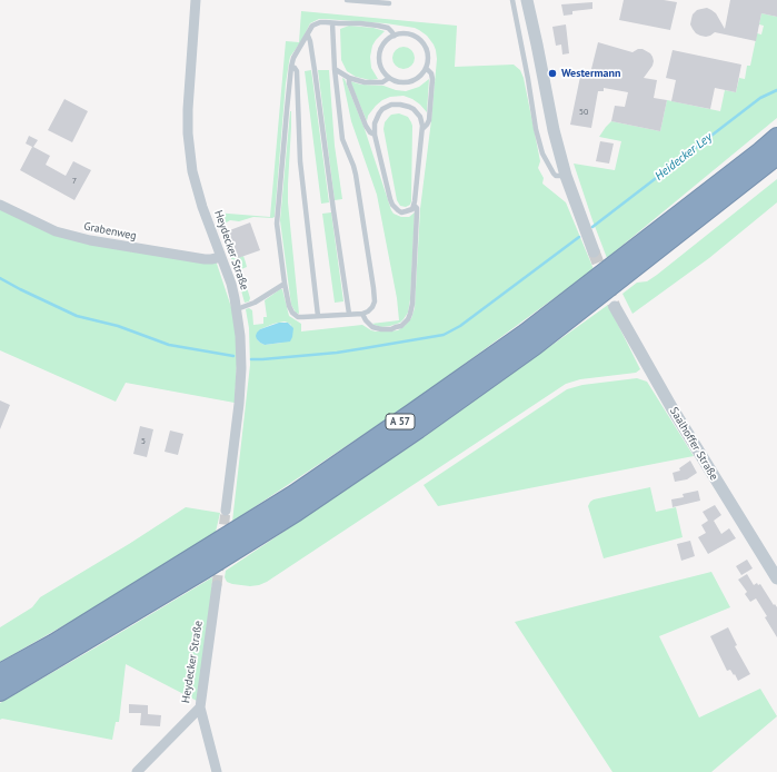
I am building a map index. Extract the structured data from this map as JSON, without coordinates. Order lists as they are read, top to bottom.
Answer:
{
  "streets": {
    "highway": ["A 57"],
    "street": ["Grabenweg", "Heydecker Straße", "Saalhoffer Straße"]
  },
  "crossings": [
    ["Grabenweg", "Heydecker Straße"]
  ],
  "water": ["Heidecker Ley"],
  "places": ["Westermann"],
  "house_numbers": ["50", "7", "5"]
}
